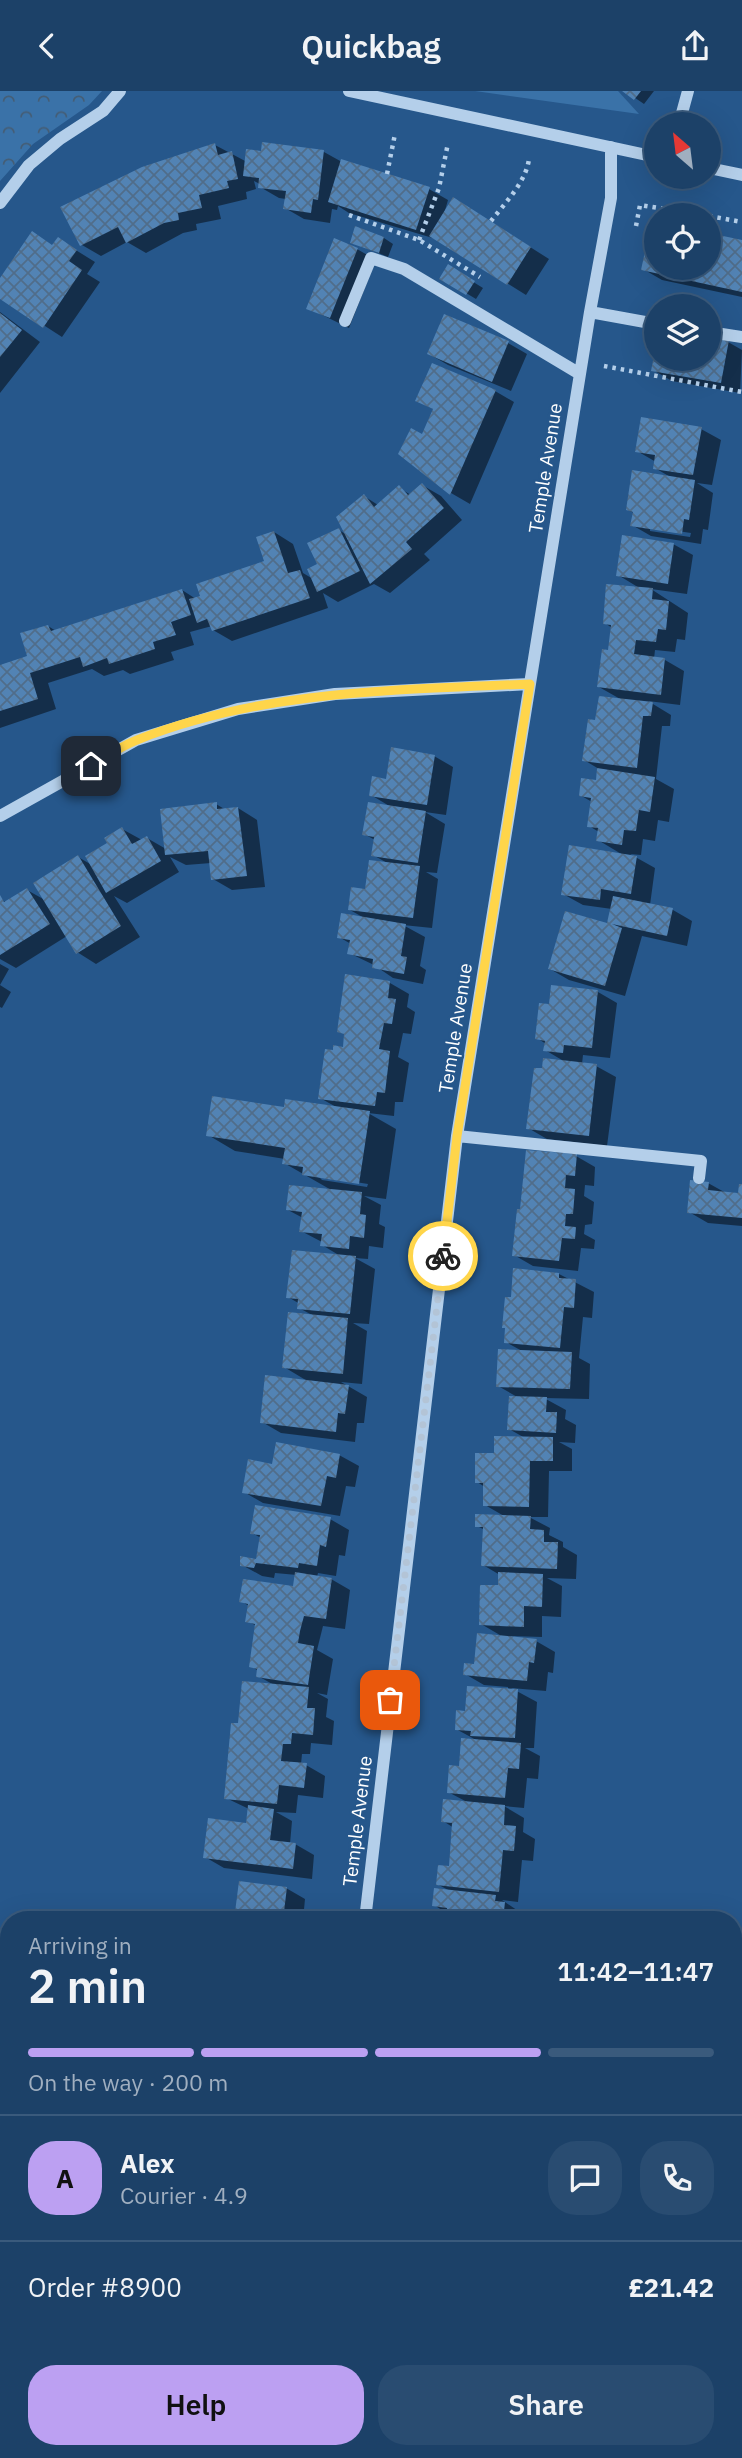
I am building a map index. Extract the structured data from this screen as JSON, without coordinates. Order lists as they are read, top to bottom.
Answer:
{
  "streets": {
    "street": ["Temple Avenue"]
  },
  "north": "top left",
  "page": {
    "header": "Quickbag",
    "heading": ["2 min", "Arriving in", "11:42–11:47"],
    "panel": [
      "Alex",
      "Courier · 4.9",
      "Order #8900",
      "£21.42"
    ],
    "bar": "On the way · 200 m",
    "round": "A",
    "buttons": ["Help", "Share"]
  }
}
